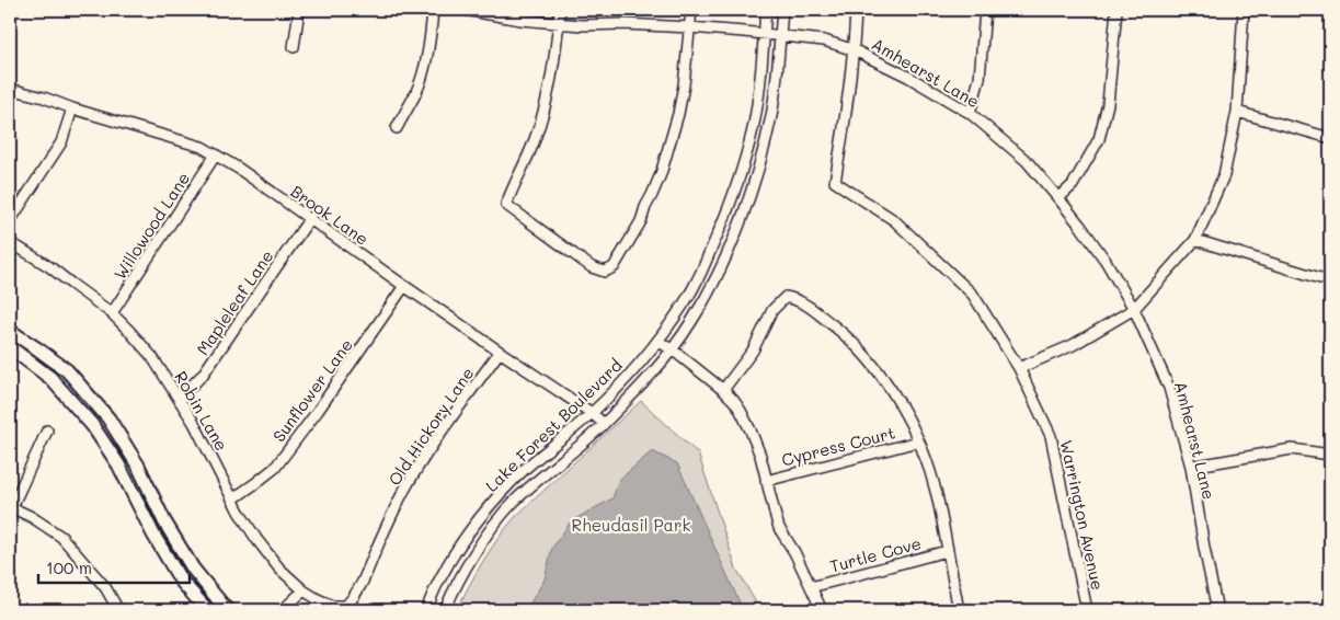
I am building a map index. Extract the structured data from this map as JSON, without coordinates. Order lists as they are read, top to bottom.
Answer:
{
  "streets": {
    "street": [
      "Amhearst Lane",
      "Brook Lane",
      "Willowood Lane",
      "Mapleleaf Lane",
      "Sunflower Lane",
      "Robin Lane",
      "Lake Forest Boulevard",
      "Old Hickory Lane",
      "Cypress Court",
      "Warrington Avenue",
      "Turtle Cove"
    ]
  },
  "crossings": [
    ["Amhearst Lane", "Lake Forest Boulevard"],
    ["Amhearst Lane", "Warrington Avenue"],
    ["Brook Lane", "Willowood Lane"],
    ["Brook Lane", "Mapleleaf Lane"],
    ["Brook Lane", "Sunflower Lane"],
    ["Brook Lane", "Lake Forest Boulevard"],
    ["Brook Lane", "Old Hickory Lane"],
    ["Willowood Lane", "Robin Lane"],
    ["Mapleleaf Lane", "Robin Lane"],
    ["Sunflower Lane", "Robin Lane"],
    ["Robin Lane", "Old Hickory Lane"]
  ],
  "parks": ["Rheudasil Park"],
  "scale_bar": "100 m"
}
